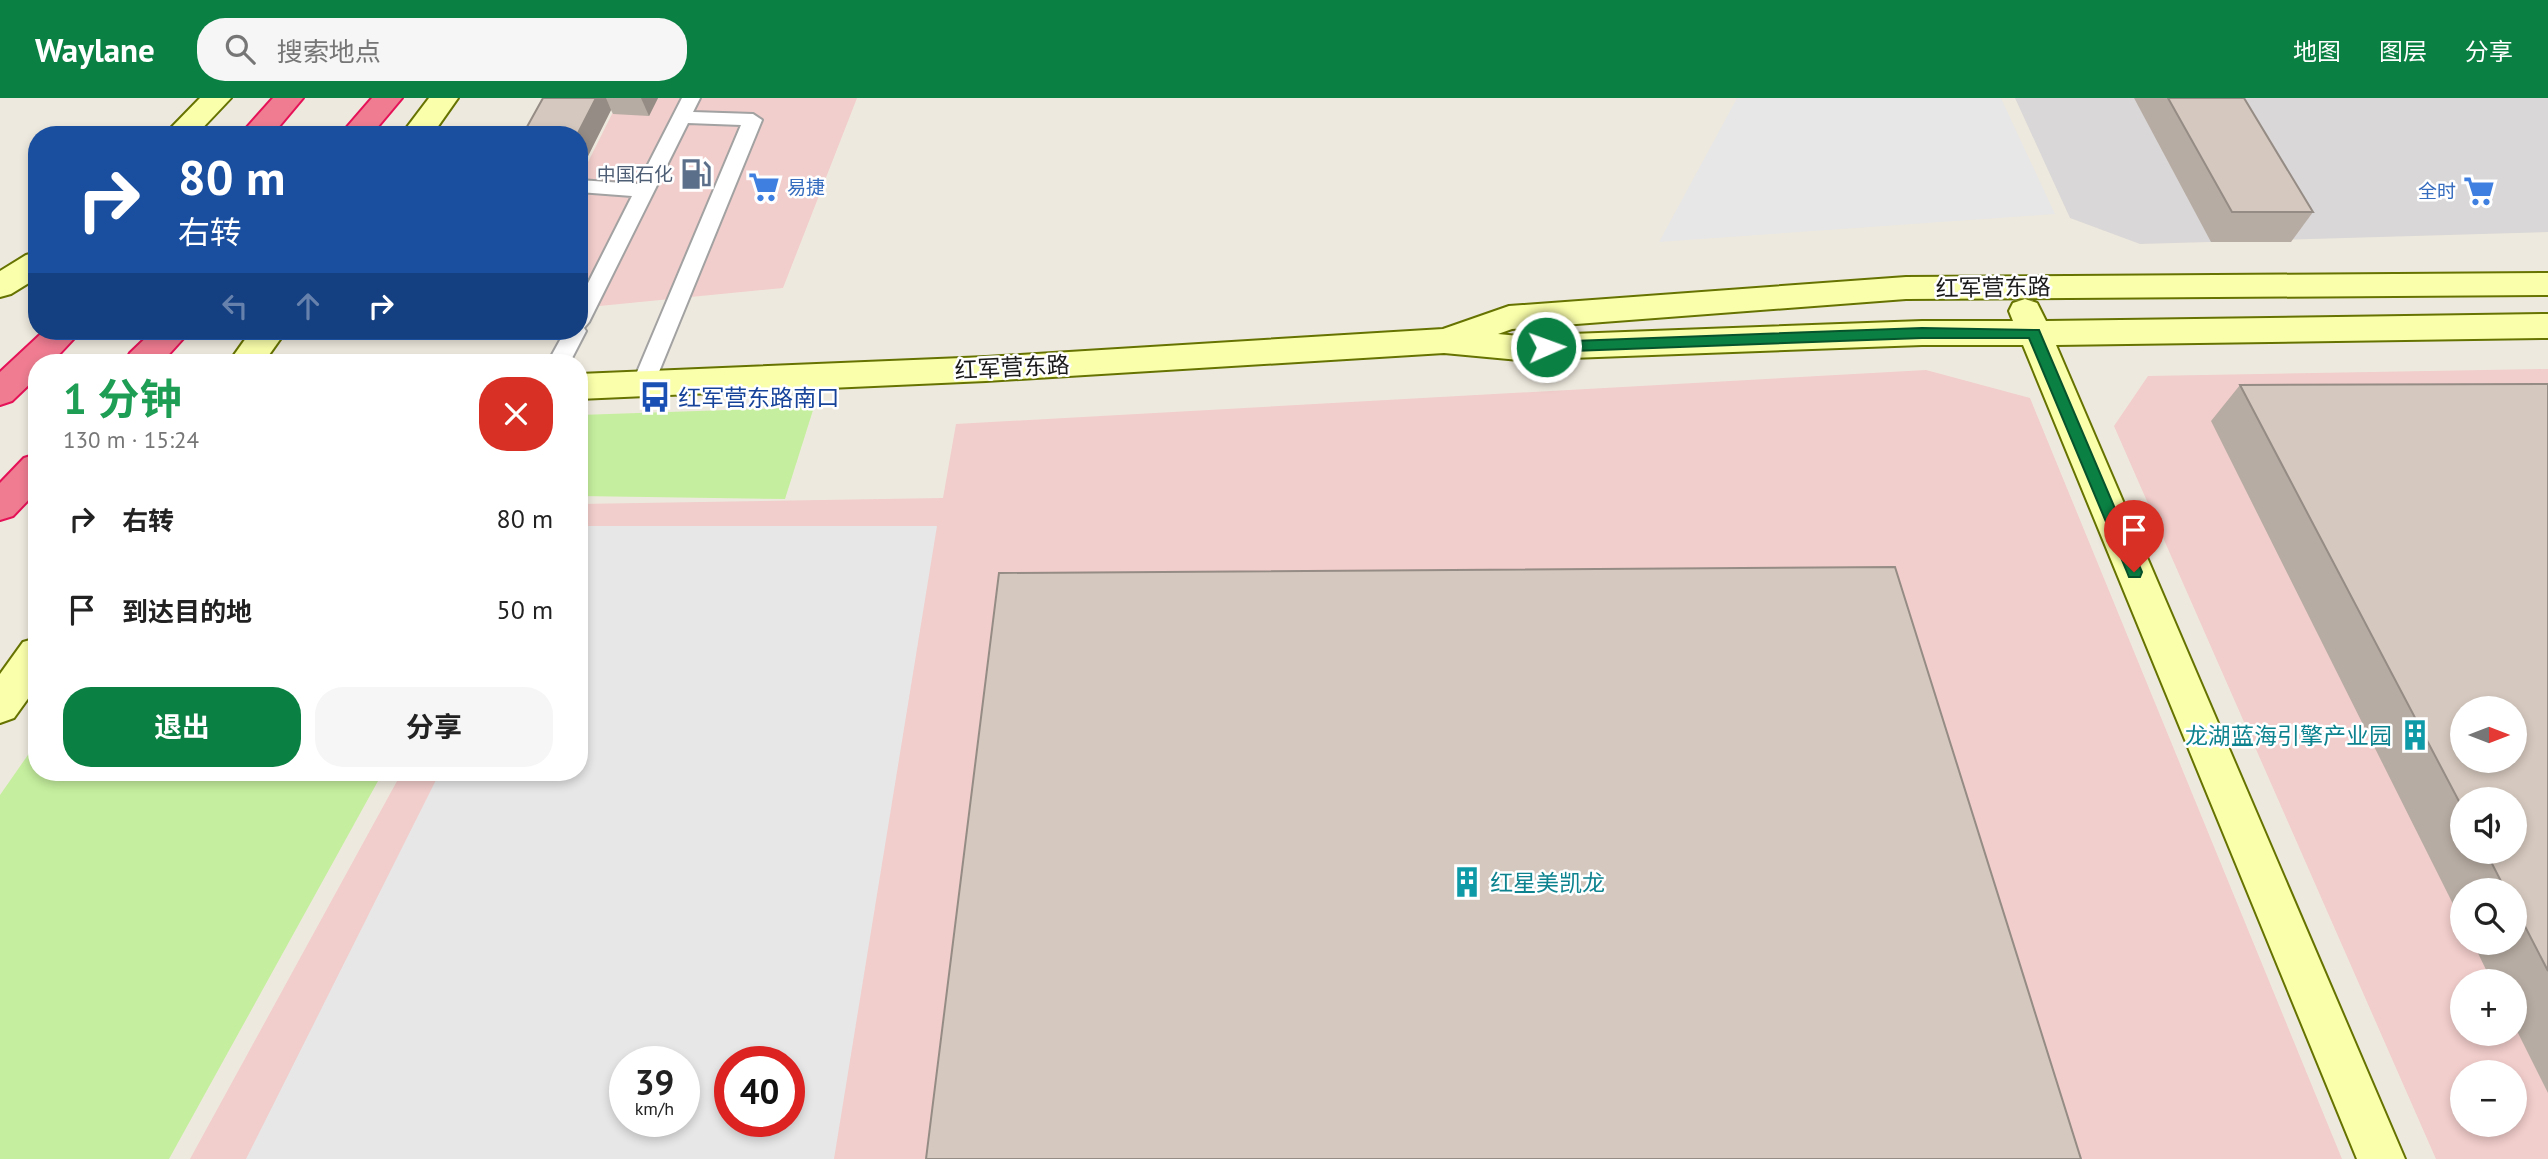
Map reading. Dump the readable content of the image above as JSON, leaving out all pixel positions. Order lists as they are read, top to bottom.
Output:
{
  "streets": {
    "street": ["红军营东路"]
  },
  "places": {
    "fuel station": ["中国石化"],
    "supermarket": ["易捷", "全时"],
    "bus stop": ["红军营东路南口"],
    "building": ["龙湖蓝海引擎产业园", "红星美凯龙"]
  },
  "north": "right",
  "page": {
    "header": "Waylane",
    "search": "搜索地点",
    "nav": ["地图", "图层", "分享"],
    "turn": ["80 m", "右转"],
    "heading": ["1 分钟", "130 m · 15:24"],
    "list": [
      {
        "name": "右转",
        "value": "80 m"
      },
      {
        "name": "到达目的地",
        "value": "50 m"
      }
    ],
    "buttons": ["退出", "分享"],
    "map_buttons": ["+", "−"],
    "speed": "39 km/h",
    "limit": "40"
  }
}
